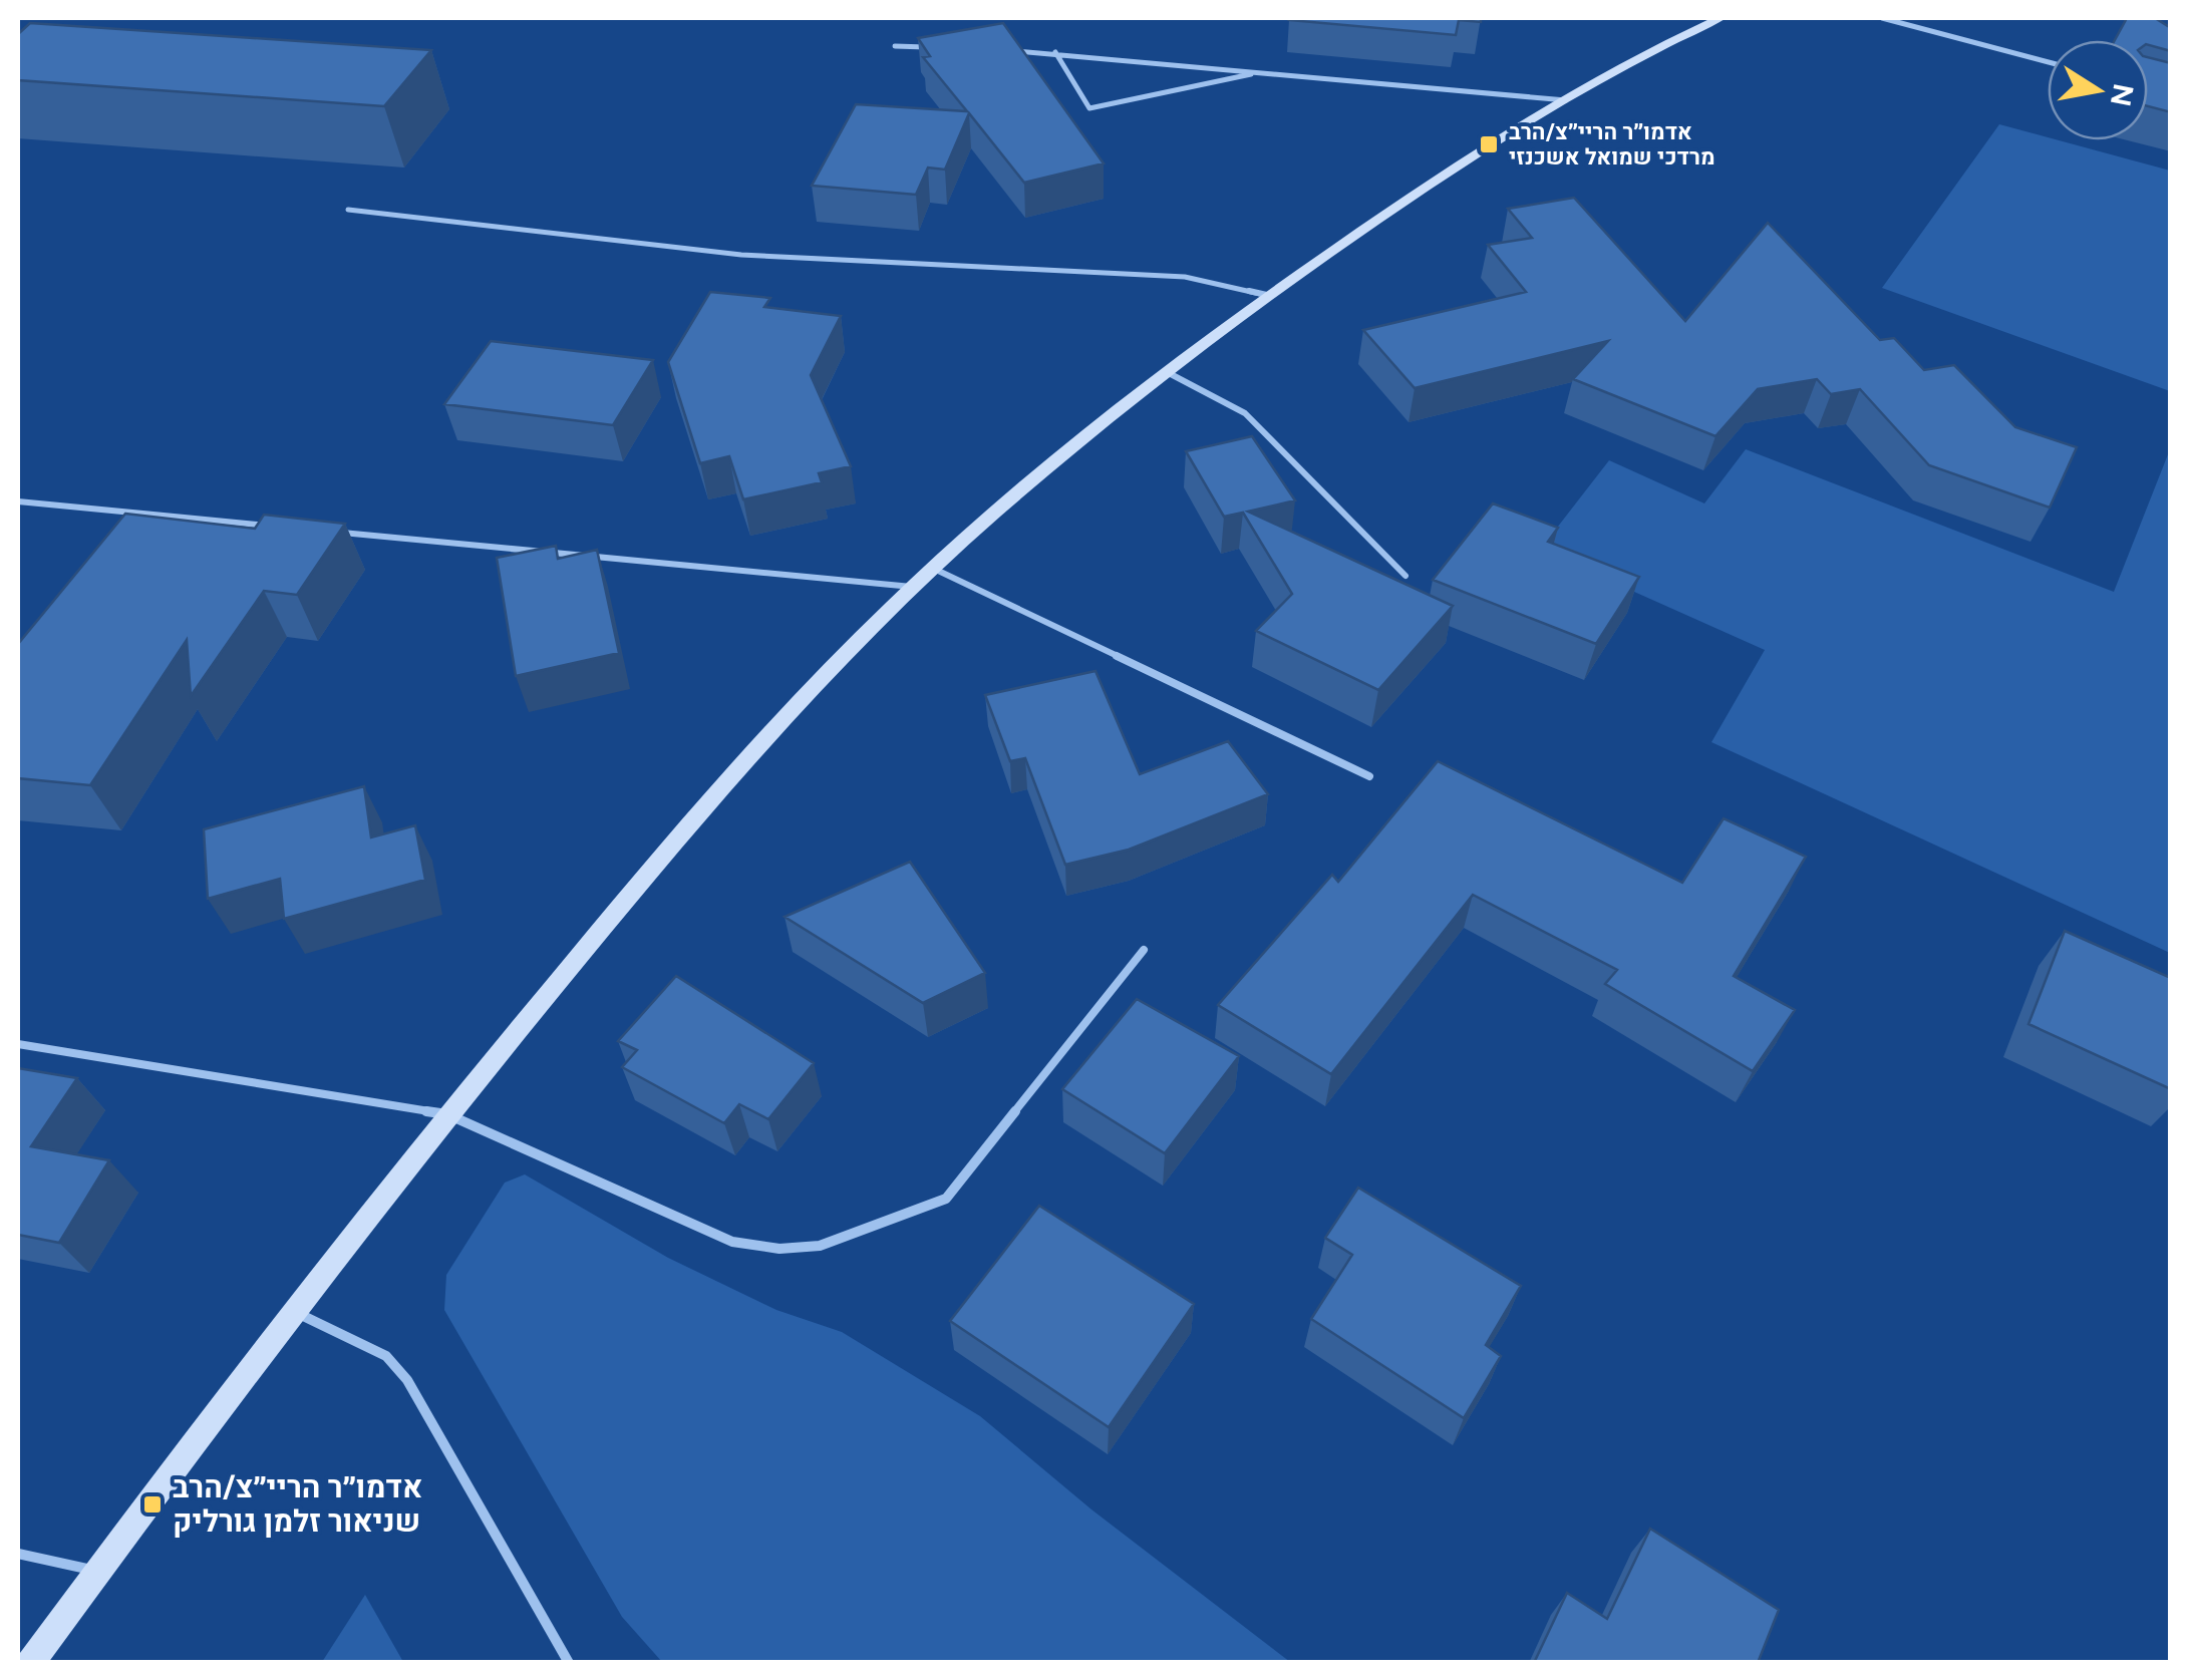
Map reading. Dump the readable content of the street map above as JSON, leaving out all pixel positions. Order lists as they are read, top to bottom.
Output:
{
  "places": {
    "transit": ["אדמו״ר הריי״צ/הרב מרדכי שמואל אשכנזי", "אדמו״ר הריי״צ/הרב שניאור זלמן גורליק"]
  },
  "north": "right"
}
